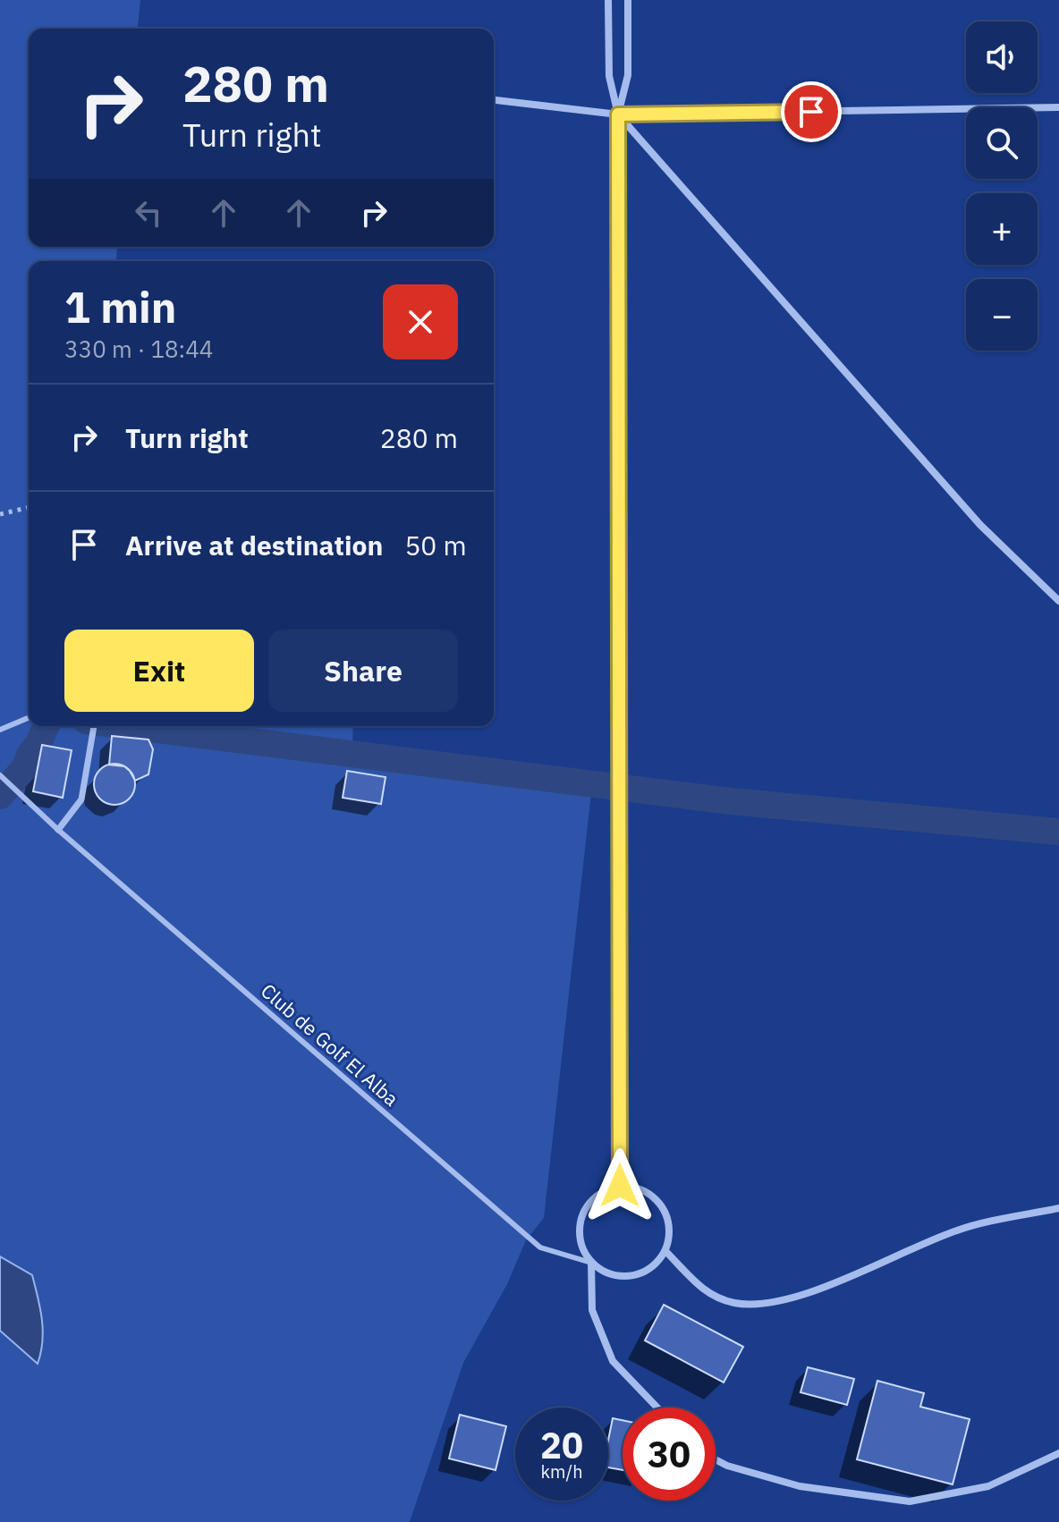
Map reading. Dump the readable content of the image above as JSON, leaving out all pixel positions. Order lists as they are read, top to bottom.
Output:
{
  "streets": {
    "lane": ["Club de Golf El Alba"]
  },
  "page": {
    "map_buttons": ["+", "−"],
    "turn": ["280 m", "Turn right"],
    "heading": ["1 min", "330 m · 18:44"],
    "list": [
      {
        "name": "Turn right",
        "value": "280 m"
      },
      {
        "name": "Arrive at destination",
        "value": "50 m"
      }
    ],
    "buttons": ["Exit", "Share"],
    "speed": "20 km/h",
    "limit": "30"
  }
}
